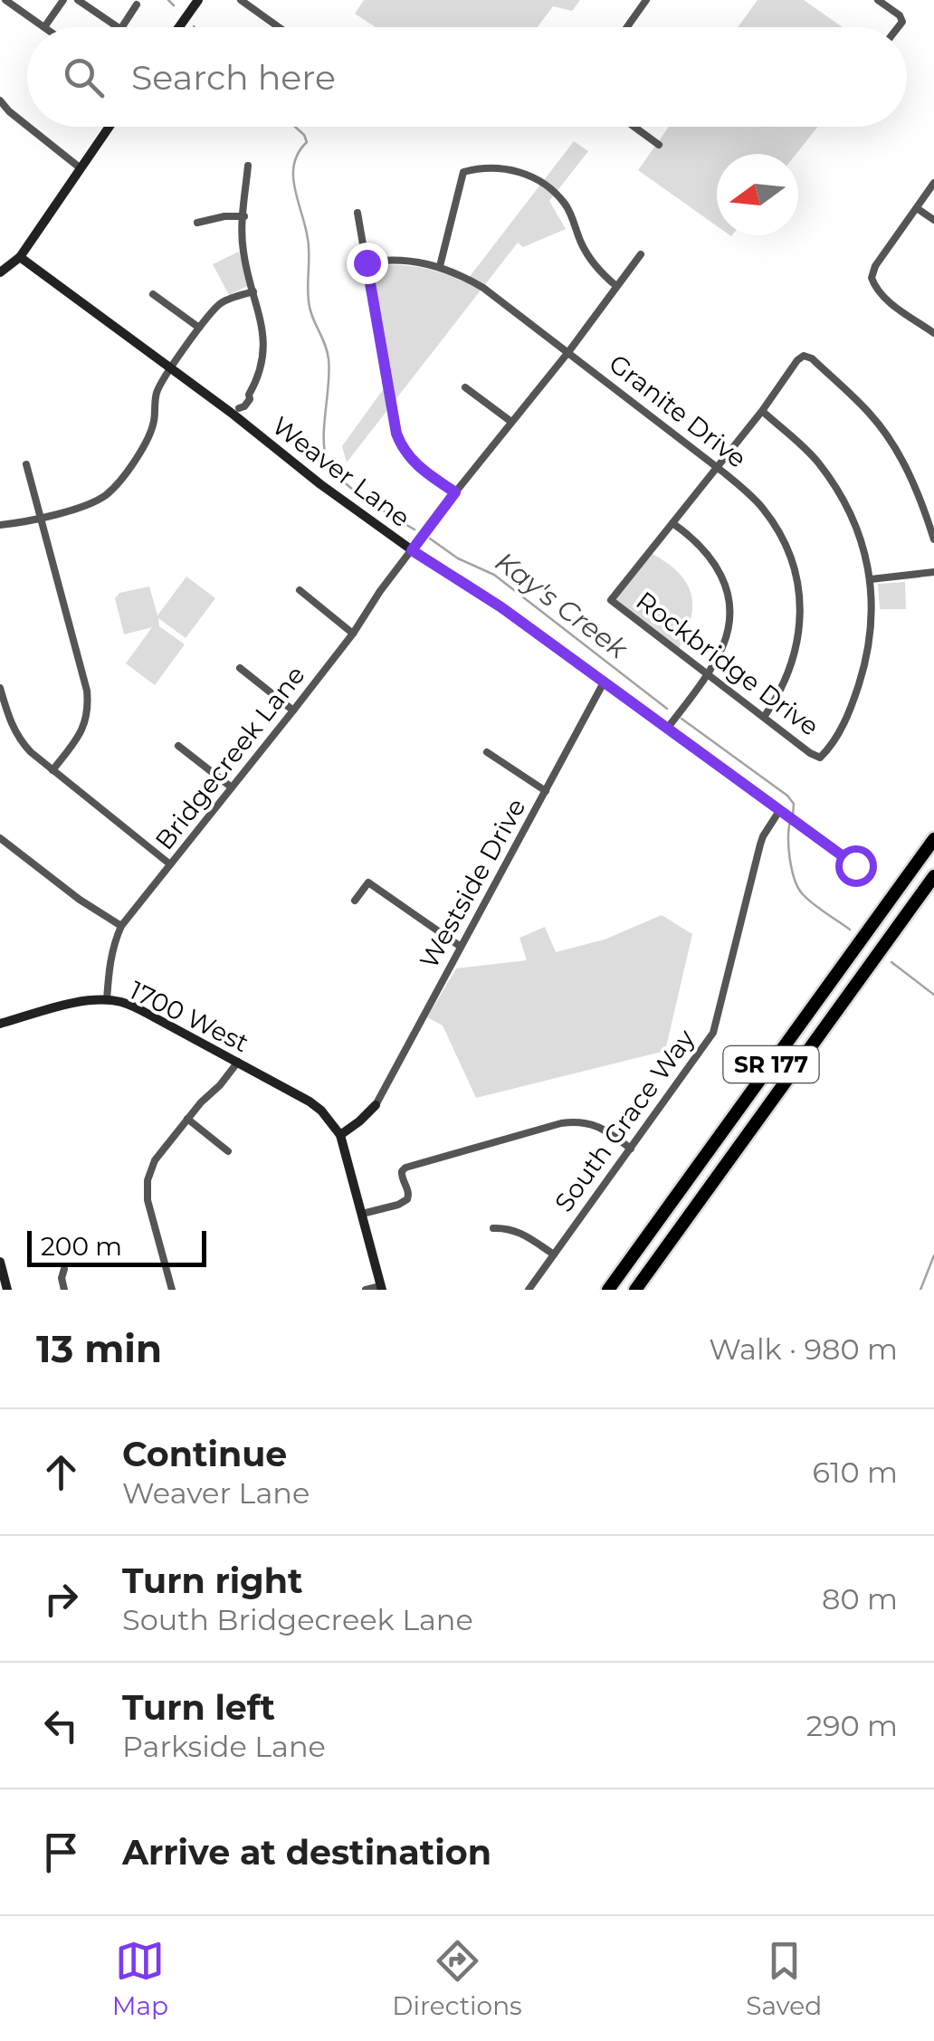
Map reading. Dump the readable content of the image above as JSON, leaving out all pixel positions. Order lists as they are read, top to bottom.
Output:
{
  "streets": {
    "highway": ["SR 177"],
    "street": [
      "Granite Drive",
      "Weaver Lane",
      "Rockbridge Drive",
      "Bridgecreek Lane",
      "Westside Drive",
      "1700 West",
      "South Grace Way"
    ]
  },
  "crossings": [
    ["Granite Drive", "Rockbridge Drive"],
    ["Granite Drive", "Bridgecreek Lane"],
    ["Weaver Lane", "Bridgecreek Lane"],
    ["Weaver Lane", "Westside Drive"],
    ["Weaver Lane", "South Grace Way"],
    ["Bridgecreek Lane", "1700 West"]
  ],
  "water": ["Kay's Creek"],
  "scale_bar": "200 m",
  "north": "left",
  "page": {
    "search": "Search here",
    "scale": "200 m",
    "heading": ["13 min", "Walk · 980 m"],
    "list": [
      ["Continue", "Weaver Lane", "610 m"],
      ["Turn right", "South Bridgecreek Lane", "80 m"],
      ["Turn left", "Parkside Lane", "290 m"],
      "Arrive at destination"
    ],
    "nav": ["Map", "Directions", "Saved"]
  }
}
